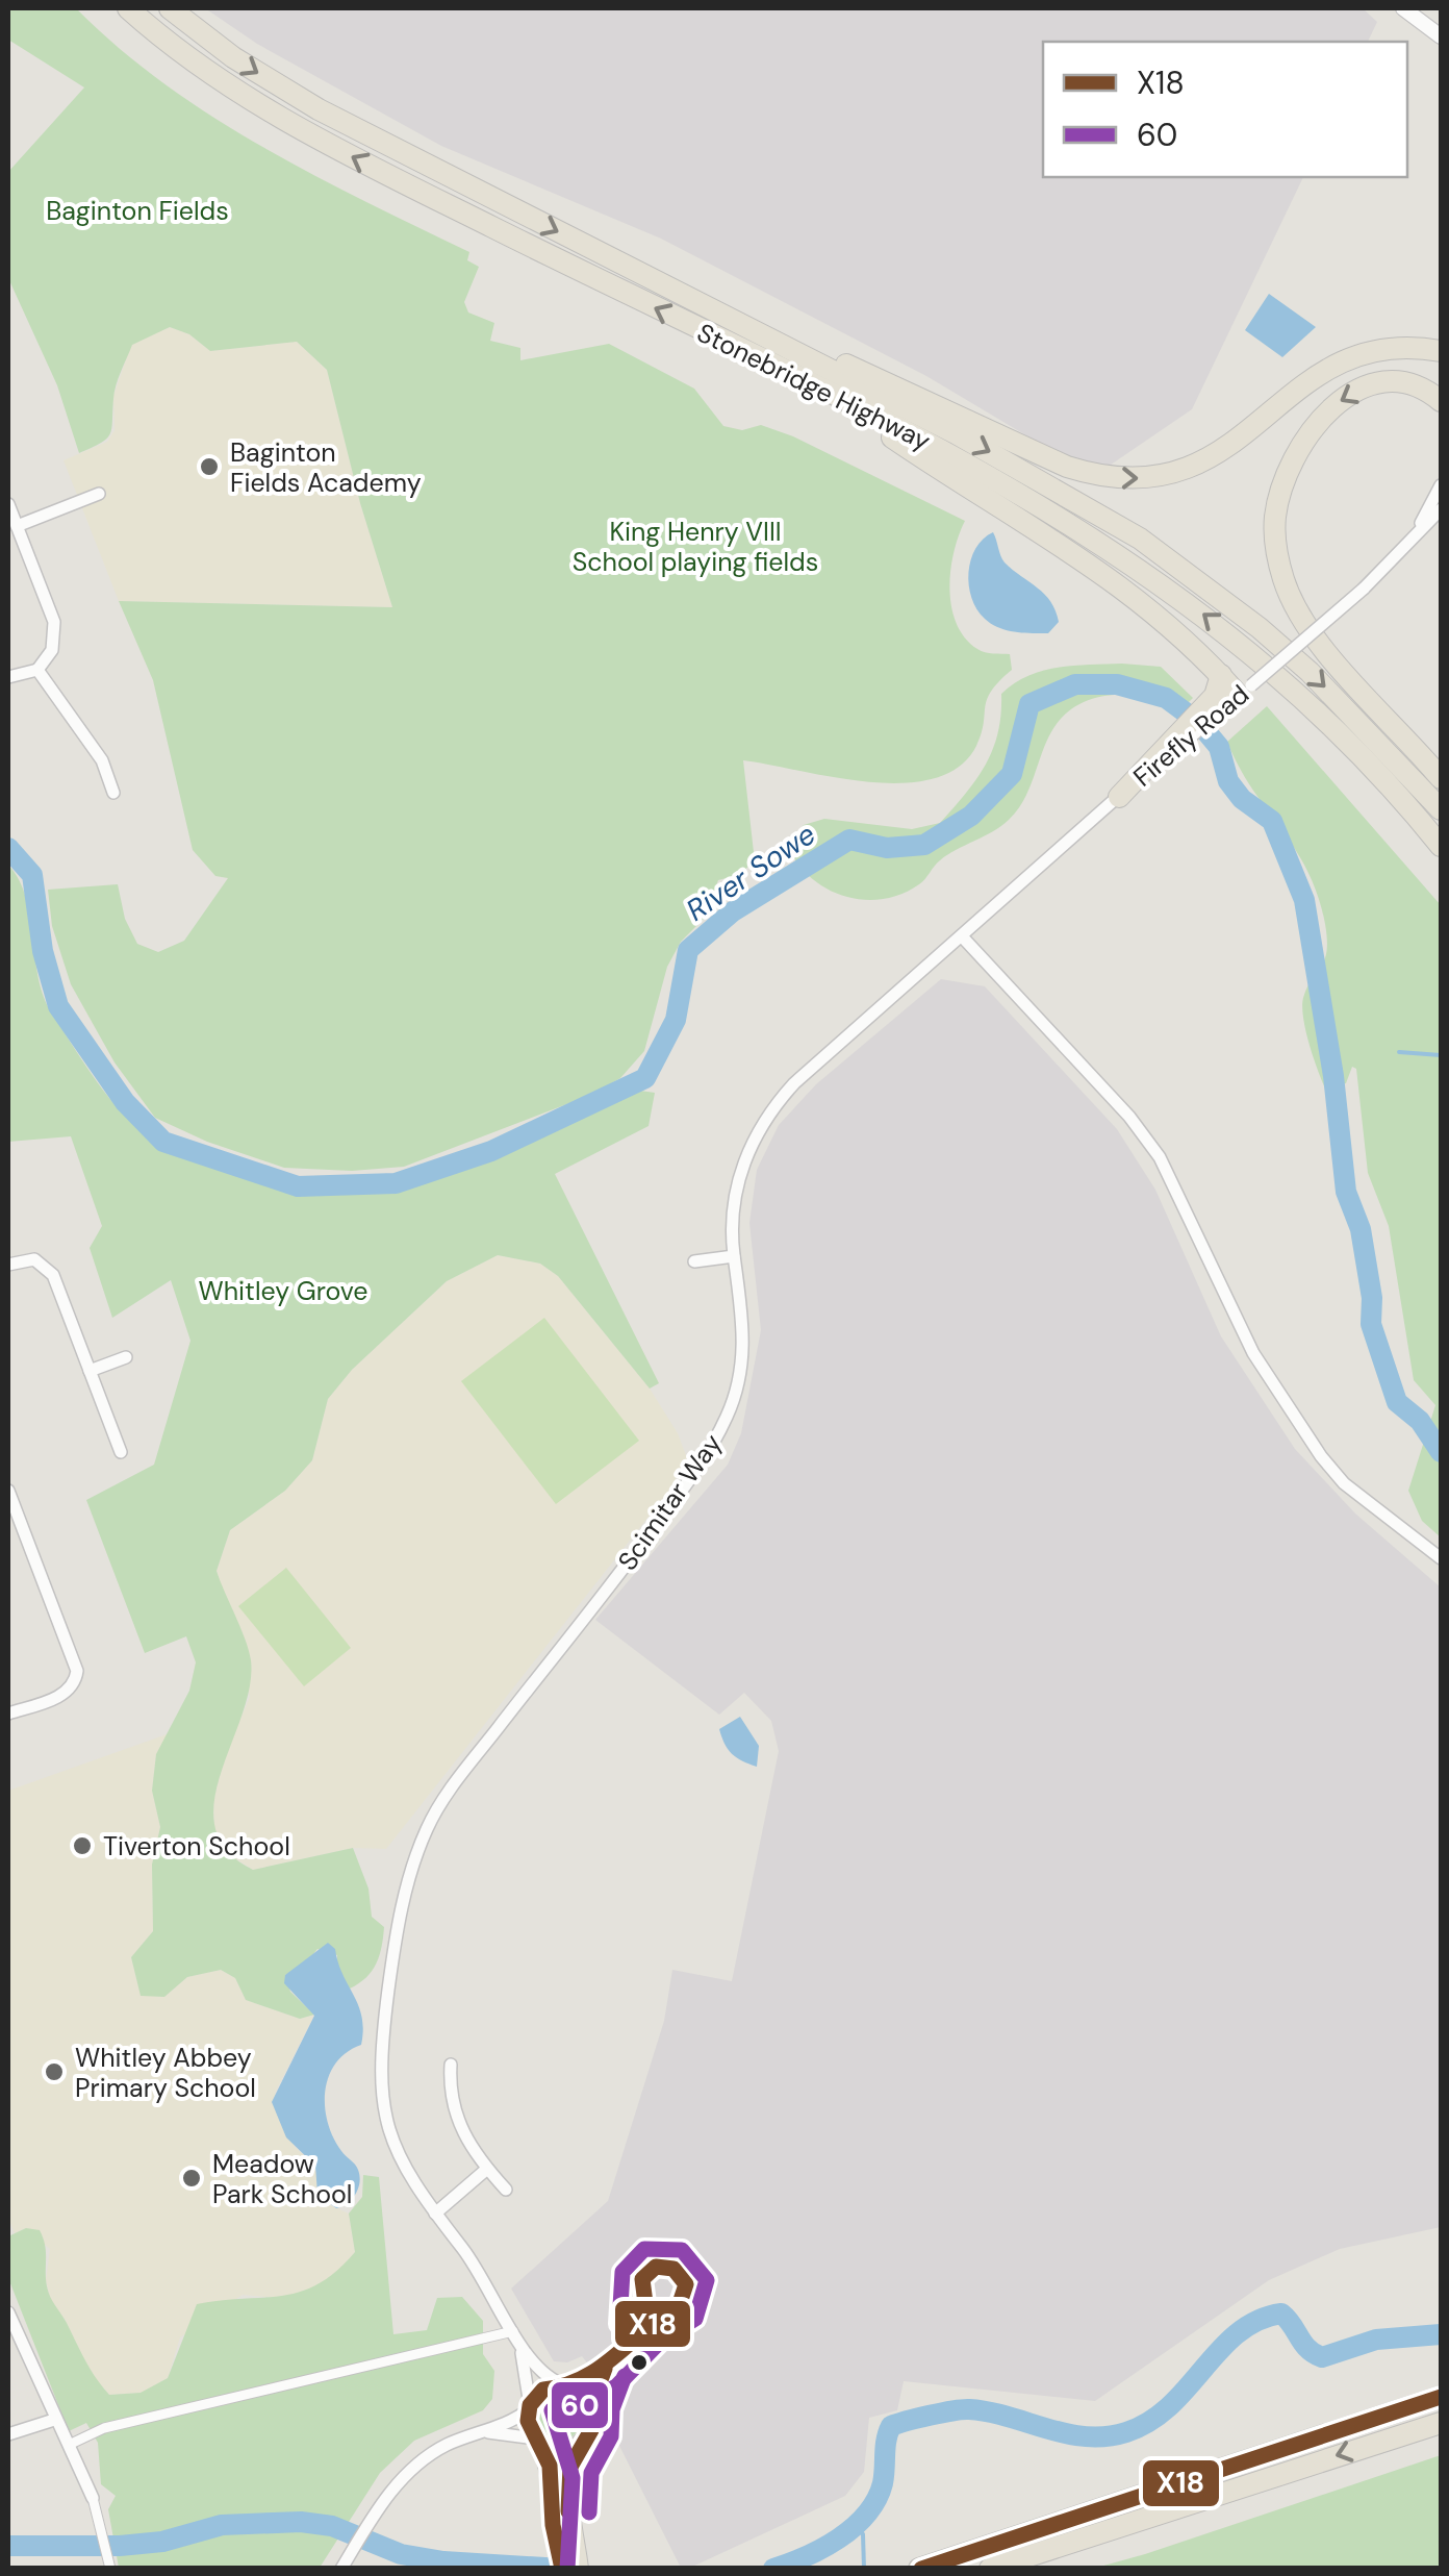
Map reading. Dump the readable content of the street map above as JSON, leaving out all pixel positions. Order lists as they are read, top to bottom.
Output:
{
  "streets": {
    "highway": ["Stonebridge Highway"],
    "street": ["Firefly Road", "Scimitar Way"]
  },
  "crossings": [
    ["Firefly Road", "Scimitar Way"]
  ],
  "water": ["River Sowe"],
  "parks": ["Baginton Fields", "King Henry VIII School playing fields", "Whitley Grove"],
  "places": [
    "Baginton Fields Academy",
    "Tiverton School",
    "Whitley Abbey Primary School",
    "Meadow Park School"
  ],
  "lines": ["transit line 60", "transit line X18"],
  "legend": ["X18", "60"]
}
